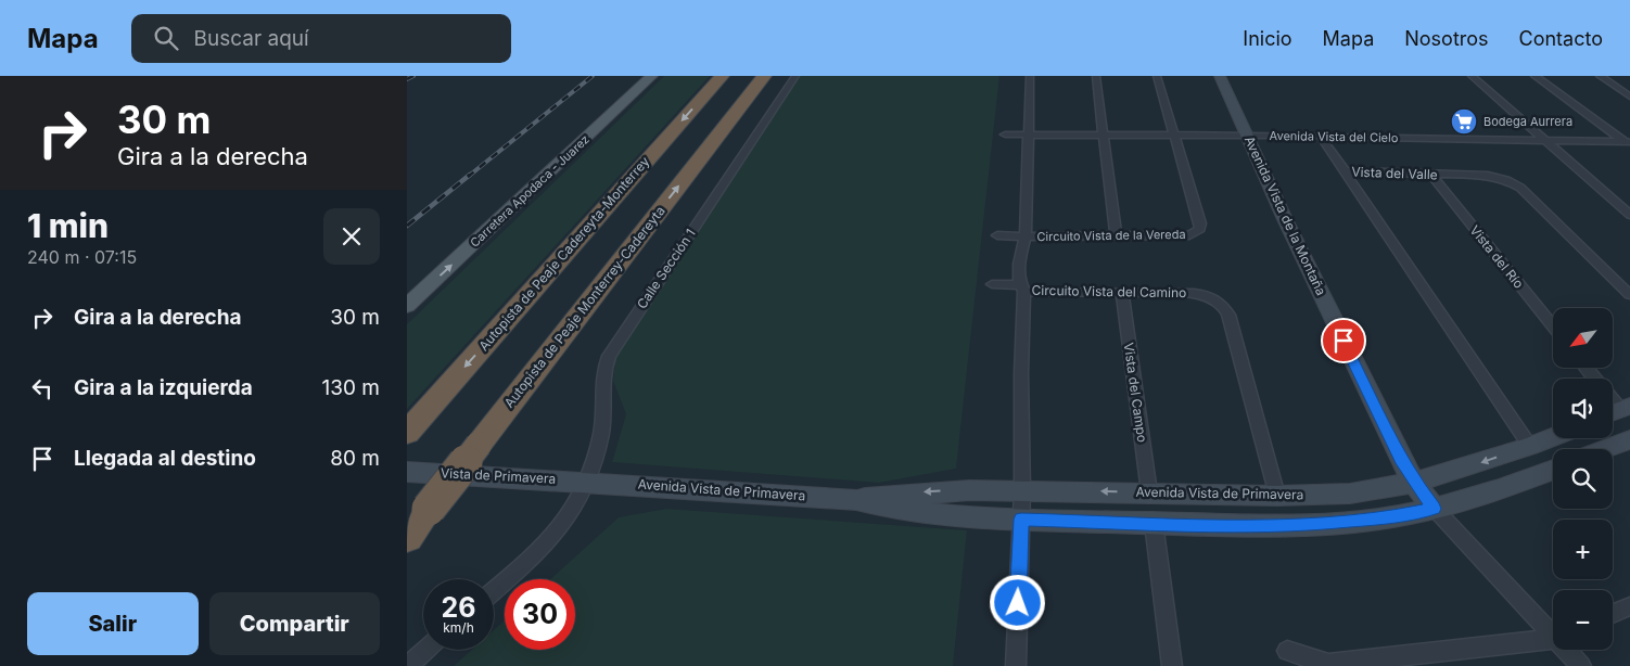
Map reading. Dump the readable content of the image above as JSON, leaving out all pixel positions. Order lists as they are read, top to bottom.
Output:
{
  "streets": {
    "highway": ["Autopista de Peaje Cadereyta-Monterrey", "Autopista de Peaje Monterrey-Cadereyta"],
    "main road": [
      "Carretera Apodaca - Juarez",
      "Avenida Vista de la Montaña",
      "Vista de Primavera",
      "Avenida Vista de Primavera"
    ],
    "street": [
      "Avenida Vista del Cielo",
      "Vista del Valle",
      "Circuito Vista de la Vereda",
      "Vista del Río",
      "Calle Sección 1",
      "Circuito Vista del Camino",
      "Vista del Campo"
    ]
  },
  "crossings": [
    ["Avenida Vista del Cielo", "Avenida Vista de la Montaña"],
    ["Avenida Vista del Cielo", "Circuito Vista de la Vereda"],
    ["Vista del Valle", "Vista del Río"],
    ["Vista del Valle", "Avenida Vista de Primavera"],
    ["Avenida Vista de la Montaña", "Avenida Vista de Primavera"],
    ["Calle Sección 1", "Vista de Primavera"],
    ["Calle Sección 1", "Avenida Vista de Primavera"],
    ["Circuito Vista del Camino", "Vista del Campo"],
    ["Circuito Vista del Camino", "Avenida Vista de Primavera"],
    ["Vista del Campo", "Avenida Vista de Primavera"],
    ["Vista de Primavera", "Avenida Vista de Primavera"]
  ],
  "one_way": ["Autopista de Peaje Cadereyta-Monterrey", "Autopista de Peaje Monterrey-Cadereyta"],
  "places": {
    "supermarket": ["Bodega Aurrera"]
  },
  "north": "bottom left",
  "page": {
    "header": "Mapa",
    "search": "Buscar aquí",
    "nav": [
      "Inicio",
      "Mapa",
      "Nosotros",
      "Contacto"
    ],
    "turn": ["30 m", "Gira a la derecha"],
    "heading": ["1 min", "240 m · 07:15"],
    "list": [
      {
        "name": "Gira a la derecha",
        "value": "30 m"
      },
      {
        "name": "Gira a la izquierda",
        "value": "130 m"
      },
      {
        "name": "Llegada al destino",
        "value": "80 m"
      }
    ],
    "map_buttons": ["+", "−"],
    "speed": "26 km/h",
    "limit": "30",
    "buttons": ["Salir", "Compartir"]
  }
}
